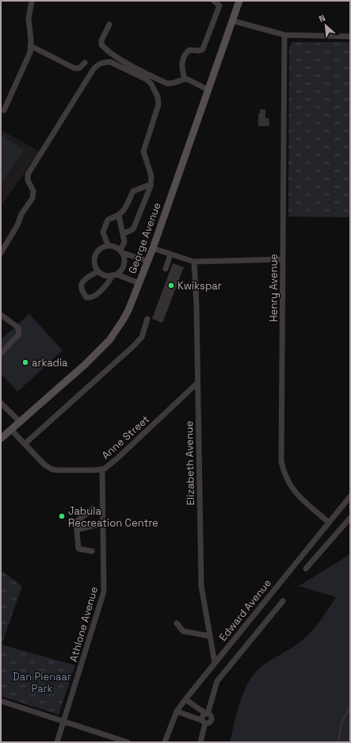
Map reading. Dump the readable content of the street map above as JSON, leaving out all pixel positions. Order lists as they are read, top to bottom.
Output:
{
  "streets": {
    "main road": ["George Avenue"],
    "street": [
      "Henry Avenue",
      "Anne Street",
      "Elizabeth Avenue",
      "Edward Avenue",
      "Athlone Avenue"
    ]
  },
  "crossings": [
    ["George Avenue", "Anne Street"],
    ["Henry Avenue", "Edward Avenue"],
    ["Anne Street", "Elizabeth Avenue"],
    ["Anne Street", "Athlone Avenue"],
    ["Elizabeth Avenue", "Edward Avenue"]
  ],
  "parks": ["Dan Pienaar Park"],
  "places": ["Kwikspar", "arkadia", "Jabula Recreation Centre"],
  "north": "top left"
}
